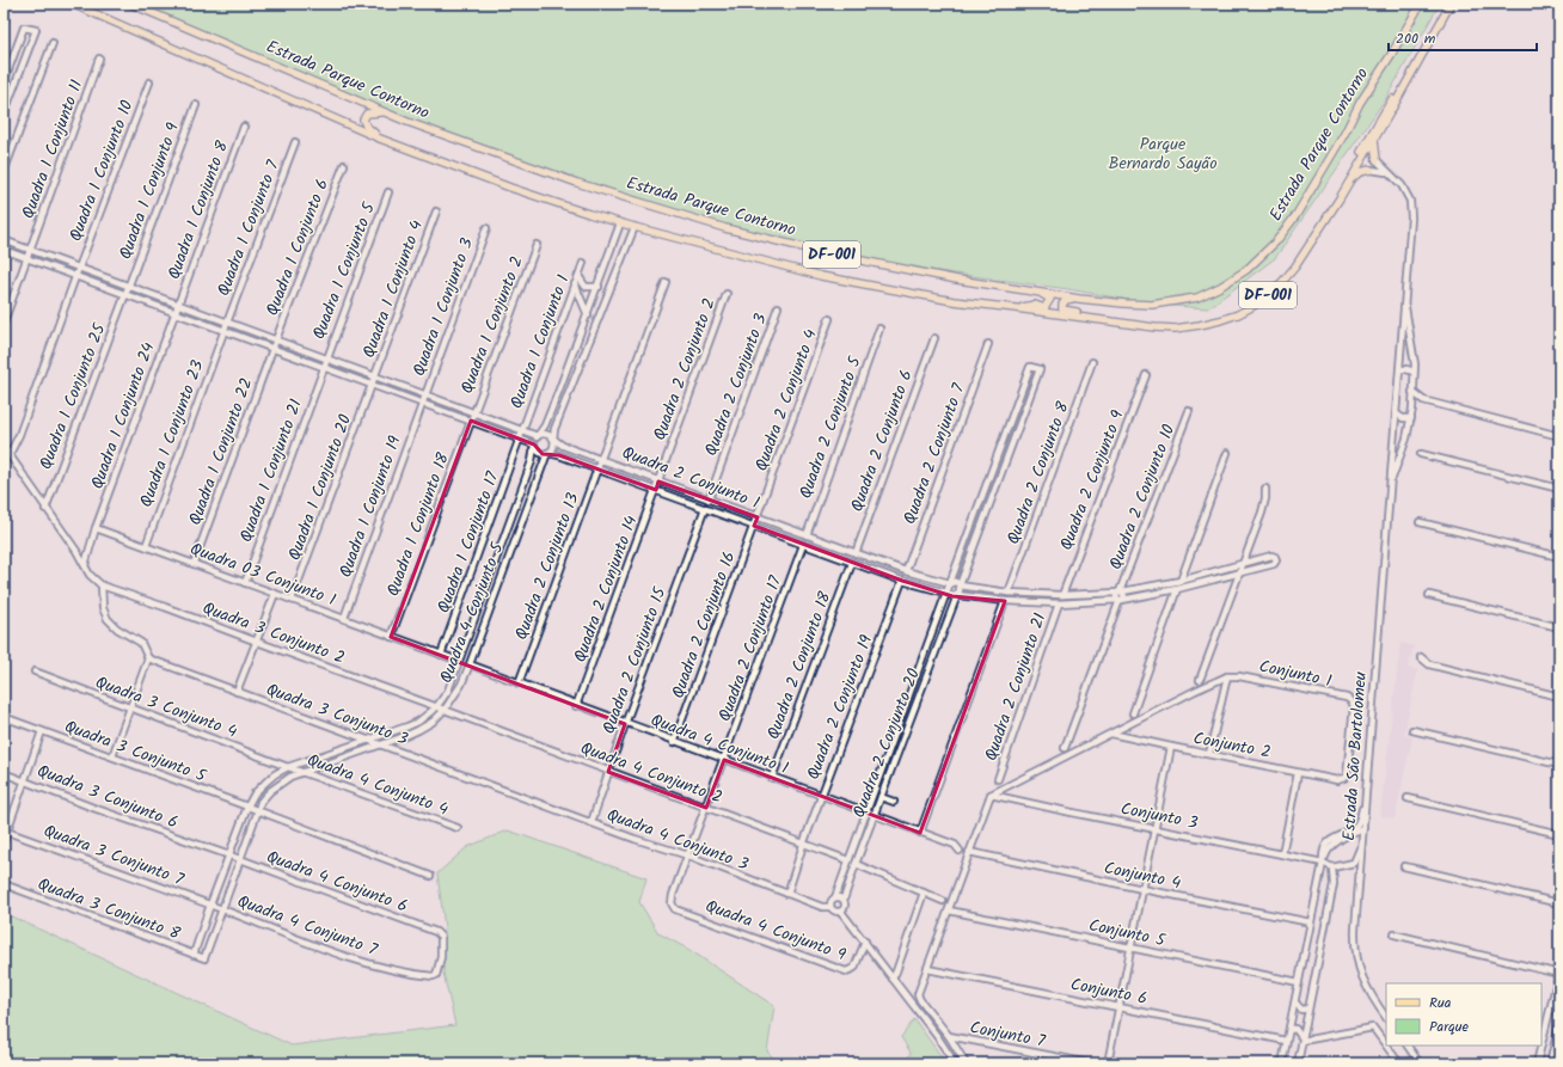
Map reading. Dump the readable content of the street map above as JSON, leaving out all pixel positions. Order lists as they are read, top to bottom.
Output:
{
  "streets": {
    "main road": ["Estrada Parque Contorno", "DF-001"],
    "street": [
      "Quadra 1 Conjunto 11",
      "Quadra 1 Conjunto 10",
      "Quadra 1 Conjunto 9",
      "Quadra 1 Conjunto 8",
      "Quadra 1 Conjunto 7",
      "Quadra 1 Conjunto 6",
      "Quadra 1 Conjunto 5",
      "Quadra 1 Conjunto 4",
      "Quadra 1 Conjunto 3",
      "Quadra 1 Conjunto 2",
      "Quadra 1 Conjunto 1",
      "Quadra 2 Conjunto 2",
      "Quadra 2 Conjunto 3",
      "Quadra 1 Conjunto 25",
      "Quadra 2 Conjunto 4",
      "Quadra 1 Conjunto 24",
      "Quadra 2 Conjunto 5",
      "Quadra 1 Conjunto 23",
      "Quadra 2 Conjunto 6",
      "Quadra 1 Conjunto 22",
      "Quadra 2 Conjunto 7",
      "Quadra 1 Conjunto 21",
      "Quadra 2 Conjunto 8",
      "Quadra 2 Conjunto 1",
      "Quadra 2 Conjunto 9",
      "Quadra 1 Conjunto 20",
      "Quadra 2 Conjunto 10",
      "Quadra 1 Conjunto 19",
      "Quadra 1 Conjunto 18",
      "Quadra 1 Conjunto 17",
      "Quadra 2 Conjunto 13",
      "Quadra 03 Conjunto 1",
      "Quadra 2 Conjunto 14",
      "Quadra 4 Conjunto 5",
      "Quadra 2 Conjunto 16",
      "Quadra 3 Conjunto 2",
      "Quadra 2 Conjunto 17",
      "Quadra 2 Conjunto 15",
      "Quadra 2 Conjunto 18",
      "Conjunto 1",
      "Quadra 2 Conjunto 21",
      "Quadra 3 Conjunto 4",
      "Quadra 2 Conjunto 19",
      "Quadra 3 Conjunto 3",
      "Quadra 2 Conjunto 20",
      "Quadra 4 Conjunto 1",
      "Conjunto 2",
      "Quadra 3 Conjunto 5",
      "Estrada São Bartolomeu",
      "Quadra 4 Conjunto 2",
      "Quadra 4 Conjunto 4",
      "Quadra 3 Conjunto 6",
      "Conjunto 3",
      "Quadra 4 Conjunto 3",
      "Quadra 3 Conjunto 7",
      "Conjunto 4",
      "Quadra 4 Conjunto 6",
      "Quadra 3 Conjunto 8",
      "Quadra 4 Conjunto 7",
      "Quadra 4 Conjunto 9",
      "Conjunto 5",
      "Conjunto 6",
      "Conjunto 7"
    ]
  },
  "crossings": [
    ["Quadra 1 Conjunto 9", "Quadra 1 Conjunto 25"],
    ["Quadra 1 Conjunto 8", "Quadra 1 Conjunto 24"],
    ["Quadra 1 Conjunto 7", "Quadra 1 Conjunto 23"],
    ["Quadra 1 Conjunto 6", "Quadra 1 Conjunto 22"],
    ["Quadra 1 Conjunto 5", "Quadra 1 Conjunto 21"],
    ["Quadra 1 Conjunto 4", "Quadra 1 Conjunto 20"],
    ["Quadra 1 Conjunto 3", "Quadra 1 Conjunto 19"],
    ["Quadra 1 Conjunto 2", "Quadra 1 Conjunto 18"],
    ["Quadra 1 Conjunto 1", "Quadra 1 Conjunto 17"],
    ["Quadra 2 Conjunto 2", "Quadra 2 Conjunto 1"],
    ["Quadra 2 Conjunto 2", "Quadra 2 Conjunto 14"],
    ["Quadra 2 Conjunto 3", "Quadra 2 Conjunto 1"],
    ["Quadra 2 Conjunto 4", "Quadra 2 Conjunto 1"],
    ["Quadra 2 Conjunto 4", "Quadra 2 Conjunto 16"],
    ["Quadra 1 Conjunto 24", "Quadra 03 Conjunto 1"],
    ["Quadra 2 Conjunto 5", "Quadra 2 Conjunto 1"],
    ["Quadra 1 Conjunto 23", "Quadra 03 Conjunto 1"],
    ["Quadra 2 Conjunto 6", "Quadra 2 Conjunto 1"],
    ["Quadra 1 Conjunto 22", "Quadra 03 Conjunto 1"],
    ["Quadra 2 Conjunto 7", "Quadra 2 Conjunto 1"],
    ["Quadra 1 Conjunto 21", "Quadra 03 Conjunto 1"],
    ["Quadra 2 Conjunto 1", "Quadra 2 Conjunto 13"],
    ["Quadra 2 Conjunto 1", "Quadra 2 Conjunto 14"],
    ["Quadra 2 Conjunto 1", "Quadra 2 Conjunto 16"],
    ["Quadra 2 Conjunto 1", "Quadra 2 Conjunto 20"],
    ["Quadra 1 Conjunto 20", "Quadra 03 Conjunto 1"],
    ["Quadra 1 Conjunto 19", "Quadra 03 Conjunto 1"],
    ["Quadra 1 Conjunto 18", "Quadra 03 Conjunto 1"],
    ["Quadra 1 Conjunto 17", "Quadra 03 Conjunto 1"],
    ["Quadra 1 Conjunto 17", "Quadra 4 Conjunto 5"],
    ["Quadra 1 Conjunto 17", "Quadra 3 Conjunto 2"],
    ["Quadra 1 Conjunto 17", "Quadra 3 Conjunto 4"],
    ["Quadra 1 Conjunto 17", "Quadra 3 Conjunto 3"],
    ["Quadra 1 Conjunto 17", "Quadra 4 Conjunto 4"],
    ["Quadra 2 Conjunto 13", "Quadra 4 Conjunto 1"],
    ["Quadra 03 Conjunto 1", "Quadra 4 Conjunto 5"],
    ["Quadra 03 Conjunto 1", "Quadra 4 Conjunto 1"],
    ["Quadra 2 Conjunto 14", "Quadra 4 Conjunto 1"],
    ["Quadra 4 Conjunto 5", "Quadra 3 Conjunto 2"],
    ["Quadra 4 Conjunto 5", "Quadra 3 Conjunto 3"],
    ["Quadra 4 Conjunto 5", "Quadra 4 Conjunto 1"],
    ["Quadra 4 Conjunto 5", "Quadra 3 Conjunto 5"],
    ["Quadra 4 Conjunto 5", "Quadra 4 Conjunto 2"],
    ["Quadra 4 Conjunto 5", "Quadra 4 Conjunto 4"],
    ["Quadra 4 Conjunto 5", "Quadra 4 Conjunto 6"],
    ["Quadra 4 Conjunto 5", "Quadra 3 Conjunto 8"],
    ["Quadra 4 Conjunto 5", "Quadra 4 Conjunto 7"],
    ["Quadra 2 Conjunto 16", "Quadra 4 Conjunto 1"],
    ["Quadra 3 Conjunto 2", "Quadra 4 Conjunto 2"],
    ["Quadra 2 Conjunto 17", "Quadra 4 Conjunto 1"],
    ["Quadra 2 Conjunto 17", "Quadra 4 Conjunto 2"],
    ["Quadra 2 Conjunto 17", "Quadra 4 Conjunto 3"],
    ["Quadra 2 Conjunto 17", "Quadra 4 Conjunto 9"],
    ["Quadra 2 Conjunto 15", "Quadra 4 Conjunto 1"],
    ["Quadra 2 Conjunto 15", "Quadra 4 Conjunto 2"],
    ["Quadra 2 Conjunto 15", "Quadra 4 Conjunto 3"],
    ["Quadra 2 Conjunto 18", "Quadra 4 Conjunto 1"],
    ["Conjunto 1", "Conjunto 2"],
    ["Quadra 3 Conjunto 4", "Quadra 4 Conjunto 4"],
    ["Quadra 2 Conjunto 19", "Quadra 4 Conjunto 1"],
    ["Quadra 2 Conjunto 19", "Quadra 4 Conjunto 2"],
    ["Quadra 2 Conjunto 19", "Quadra 4 Conjunto 3"],
    ["Quadra 3 Conjunto 3", "Quadra 4 Conjunto 3"],
    ["Quadra 2 Conjunto 20", "Quadra 4 Conjunto 1"],
    ["Quadra 2 Conjunto 20", "Quadra 4 Conjunto 3"],
    ["Quadra 3 Conjunto 5", "Quadra 3 Conjunto 6"],
    ["Quadra 3 Conjunto 6", "Quadra 4 Conjunto 6"],
    ["Quadra 3 Conjunto 7", "Quadra 4 Conjunto 7"],
    ["Quadra 4 Conjunto 6", "Quadra 4 Conjunto 7"]
  ],
  "parks": ["Parque Bernardo Sayão"],
  "legend": ["Rua", "Parque"],
  "scale_bar": "200 m"
}
